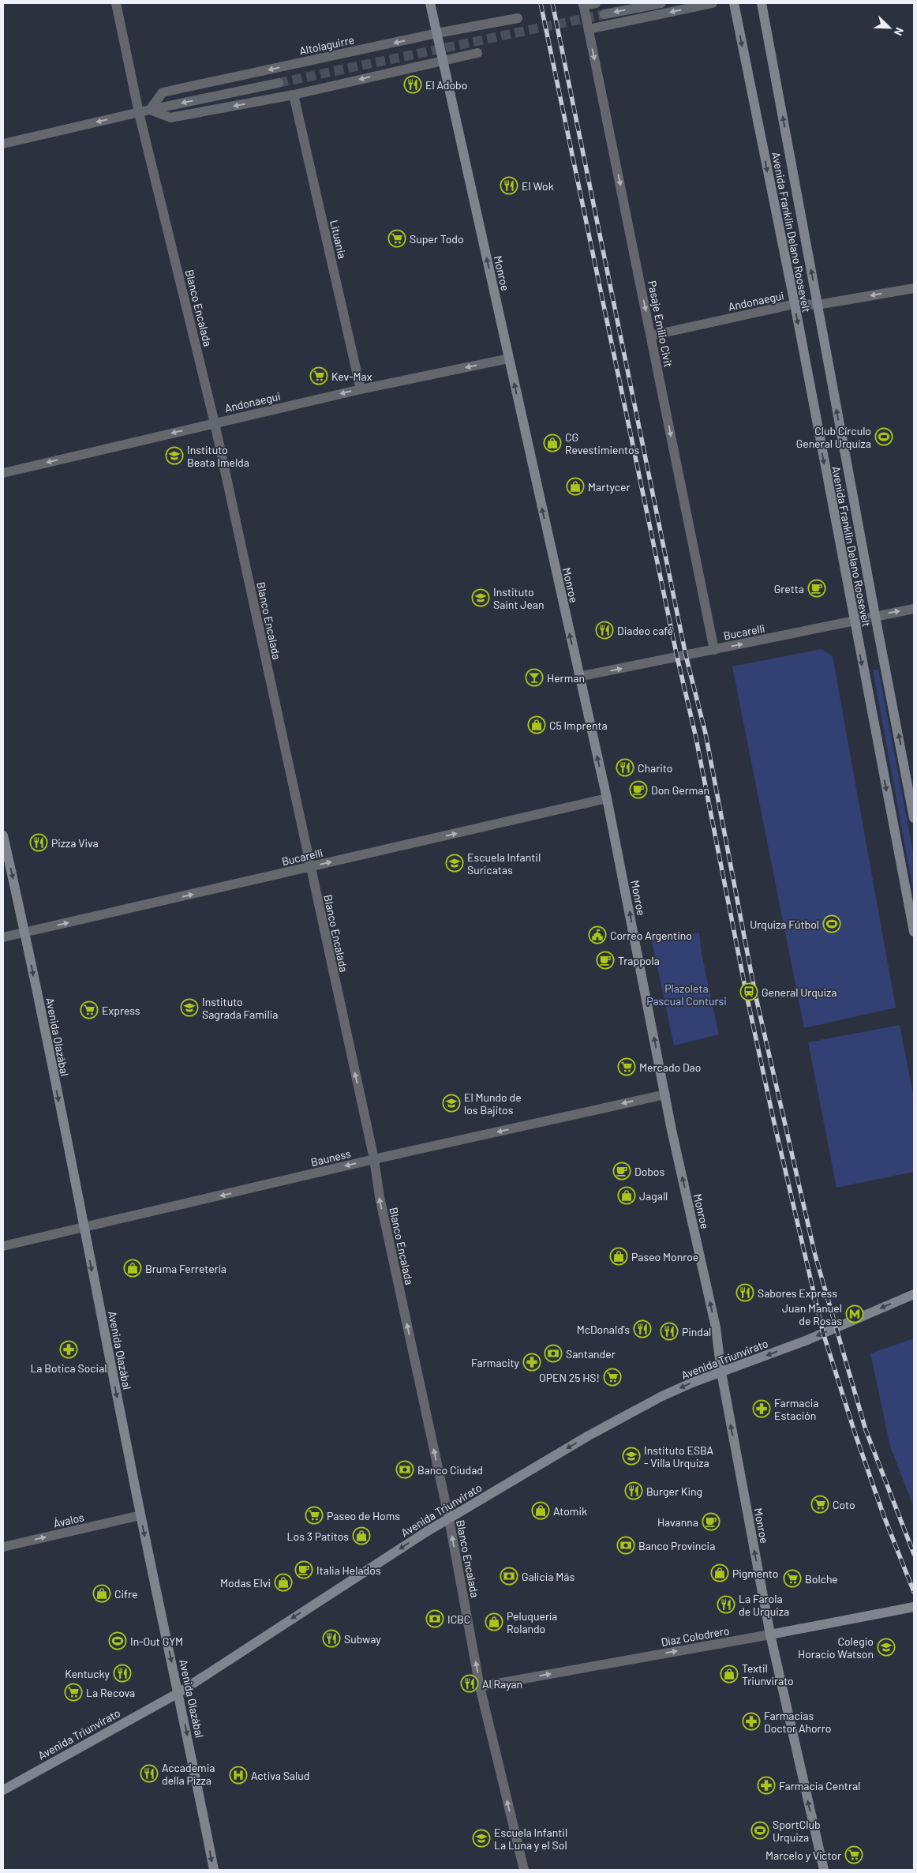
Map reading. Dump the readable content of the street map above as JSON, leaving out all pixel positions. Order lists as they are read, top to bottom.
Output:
{
  "streets": {
    "street": [
      "Altolaguirre",
      "Avenida Franklin Delano Roosevelt",
      "Lituania",
      "Monroe",
      "Andonaegui",
      "Blanco Encalada",
      "Pasaje Emilio Civit",
      "Bucarelli",
      "Avenida Olazábal",
      "Bauness",
      "Avenida Triunvirato",
      "Ávalos",
      "Díaz Colodrero"
    ]
  },
  "crossings": [
    ["Altolaguirre", "Monroe"],
    ["Avenida Franklin Delano Roosevelt", "Andonaegui"],
    ["Avenida Franklin Delano Roosevelt", "Bucarelli"],
    ["Lituania", "Andonaegui"],
    ["Monroe", "Andonaegui"],
    ["Monroe", "Bucarelli"],
    ["Monroe", "Bauness"],
    ["Monroe", "Avenida Triunvirato"],
    ["Monroe", "Díaz Colodrero"],
    ["Andonaegui", "Blanco Encalada"],
    ["Andonaegui", "Pasaje Emilio Civit"],
    ["Blanco Encalada", "Bucarelli"],
    ["Blanco Encalada", "Bauness"],
    ["Blanco Encalada", "Avenida Triunvirato"],
    ["Blanco Encalada", "Díaz Colodrero"],
    ["Pasaje Emilio Civit", "Bucarelli"],
    ["Bucarelli", "Avenida Olazábal"],
    ["Avenida Olazábal", "Bauness"],
    ["Avenida Olazábal", "Avenida Triunvirato"],
    ["Avenida Olazábal", "Ávalos"]
  ],
  "one_way": [
    "Monroe",
    "Andonaegui",
    "Blanco Encalada",
    "Pasaje Emilio Civit",
    "Bucarelli",
    "Avenida Olazábal",
    "Bauness",
    "Avenida Triunvirato",
    "Ávalos",
    "Díaz Colodrero"
  ],
  "parks": ["Plazoleta Pascual Contursi"],
  "places": {
    "restaurant": [
      "El Adobo",
      "El Wok",
      "Diadeo café",
      "Charito",
      "Pizza Viva",
      "Sabores Express",
      "McDonald's",
      "Pindal",
      "Burger King",
      "La Farola de Urquiza",
      "Subway",
      "Kentucky",
      "Al Rayan",
      "Accademia della Pizza"
    ],
    "supermarket": [
      "Super Todo",
      "Kev-Max",
      "Express",
      "Mercado Dao",
      "OPEN 25 HS!",
      "Coto",
      "Paseo de Homs",
      "Bolche",
      "La Recova",
      "Marcelo y Víctor"
    ],
    "sports": [
      "Club Círculo General Urquiza",
      "Urquiza Fútbol",
      "In-Out GYM",
      "SportClub Urquiza"
    ],
    "shop": [
      "CG Revestimientos",
      "Martycer",
      "C5 Imprenta",
      "Jagall",
      "Paseo Monroe",
      "Bruma Ferretería",
      "Atomik",
      "Los 3 Patitos",
      "Pigmento",
      "Modas Elvi",
      "Cifre",
      "Peluquería Rolando",
      "Textil Triunvirato"
    ],
    "school or university": [
      "Instituto Beata Imelda",
      "Instituto Saint Jean",
      "Escuela Infantil Suricatas",
      "Instituto Sagrada Familia",
      "El Mundo de los Bajitos",
      "Instituto ESBA - Villa Urquiza",
      "Colegio Horacio Watson",
      "Escuela Infantil La Luna y el Sol"
    ],
    "cafe": [
      "Gretta",
      "Don German",
      "Trappola",
      "Dobos",
      "Havanna",
      "Italia Helados"
    ],
    "bar": ["Herman"],
    "public building": ["Correo Argentino"],
    "station": ["General Urquiza"],
    "metro station": ["Juan Manuel de Rosas"],
    "pharmacy": [
      "La Botica Social",
      "Farmacity",
      "Farmacia Estación",
      "Farmacias Doctor Ahorro",
      "Farmacia Central"
    ],
    "bank": [
      "Santander",
      "Banco Ciudad",
      "Banco Provincia",
      "Galicia Más",
      "ICBC"
    ],
    "hospital": ["Activa Salud"]
  },
  "north": "bottom right"
}
